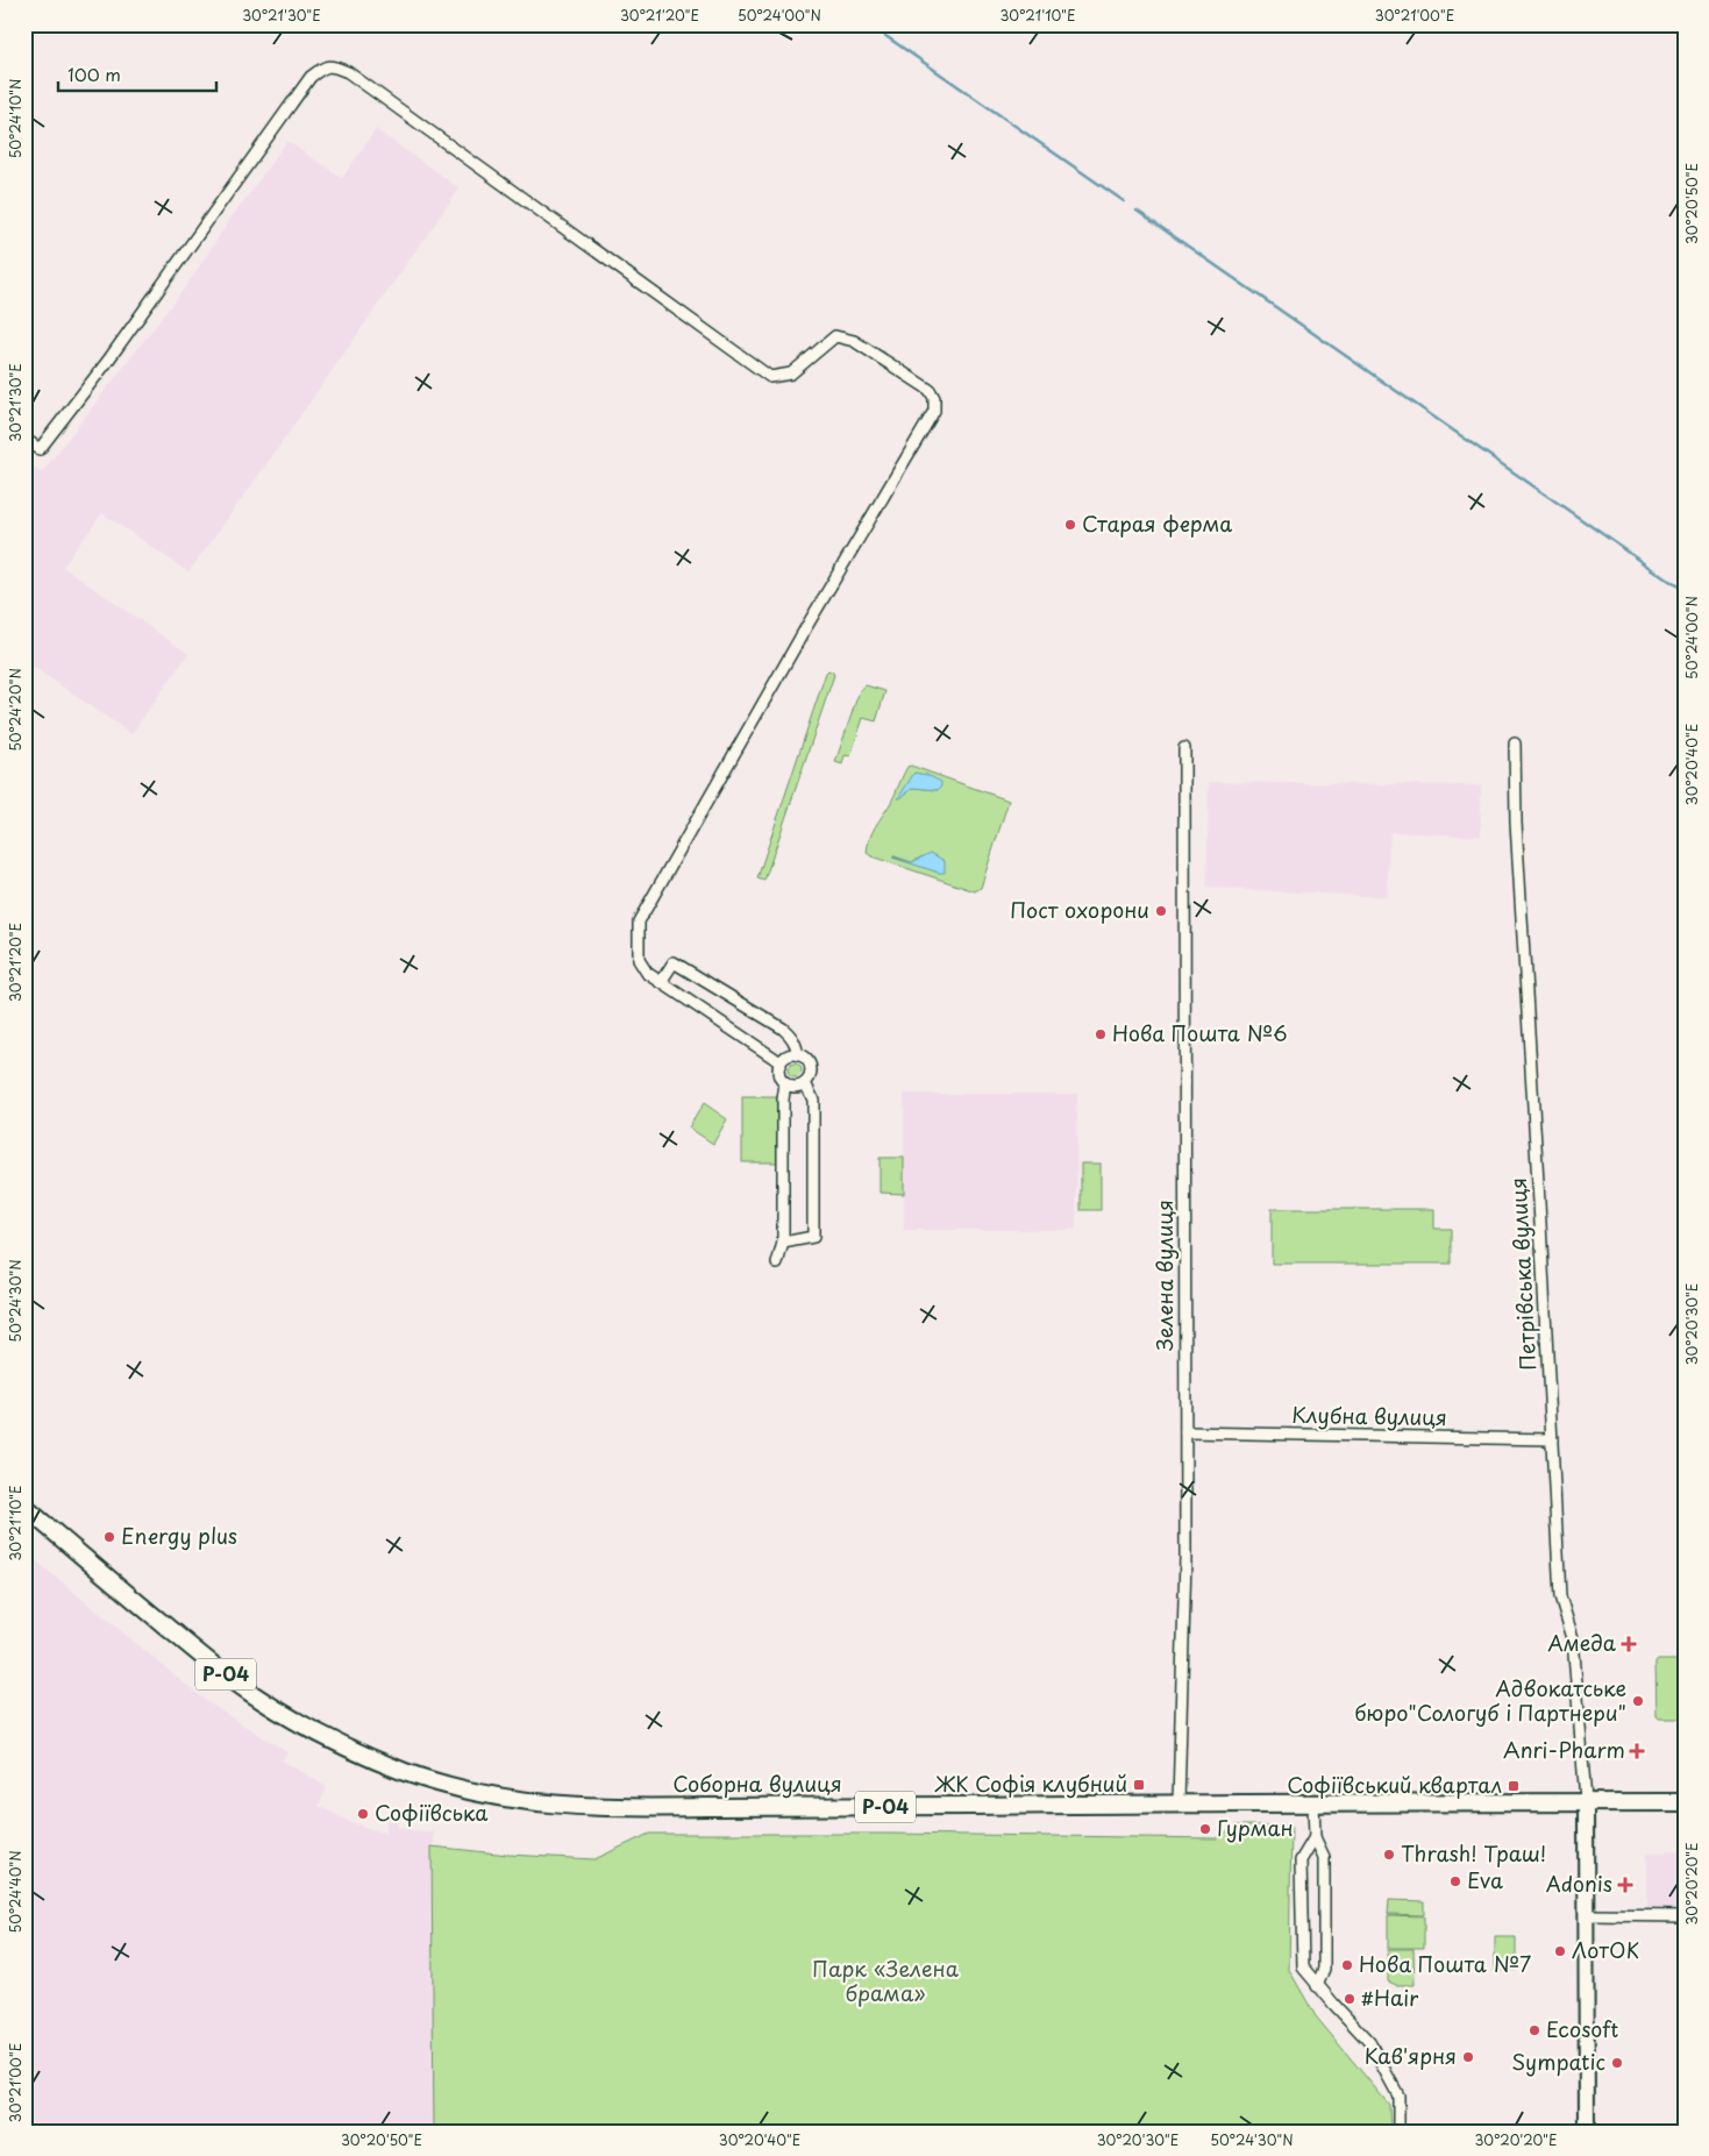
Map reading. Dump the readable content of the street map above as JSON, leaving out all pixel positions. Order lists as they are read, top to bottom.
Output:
{
  "streets": {
    "main road": ["Р-04", "Соборна вулиця"],
    "street": ["Петрівська вулиця", "Зелена вулиця", "Клубна вулиця"]
  },
  "crossings": [
    ["Петрівська вулиця", "Клубна вулиця"],
    ["Петрівська вулиця", "Соборна вулиця"],
    ["Зелена вулиця", "Клубна вулиця"],
    ["Зелена вулиця", "Соборна вулиця"]
  ],
  "parks": ["Парк «Зелена брама»"],
  "places": {
    "other": [
      "Старая ферма",
      "Пост охорони",
      "Нова Пошта №6",
      "Energy plus",
      "Адвокатське бюро\"Сологуб і Партнери\"",
      "Софіївська",
      "Гурман",
      "Thrash! Траш!",
      "Eva",
      "ЛотОК",
      "Нова Пошта №7",
      "#Hair",
      "Ecosoft",
      "Кав'ярня",
      "Sympatic"
    ],
    "health": ["Амеда", "Anri-Pharm", "Adonis"],
    "transit": ["ЖК Софія клубний", "Софіївський квартал"]
  },
  "scale_bar": "100 m",
  "coordinates": [
    "30°21'30\"E",
    "30°21'20\"E",
    "50°24'00\"N",
    "30°21'10\"E",
    "30°21'00\"E",
    "50°24'10\"N",
    "30°20'50\"E",
    "50°24'20\"N",
    "30°20'40\"E",
    "50°24'30\"N",
    "30°20'30\"E",
    "30°20'20\"E",
    "50°24'40\"N"
  ]
}
